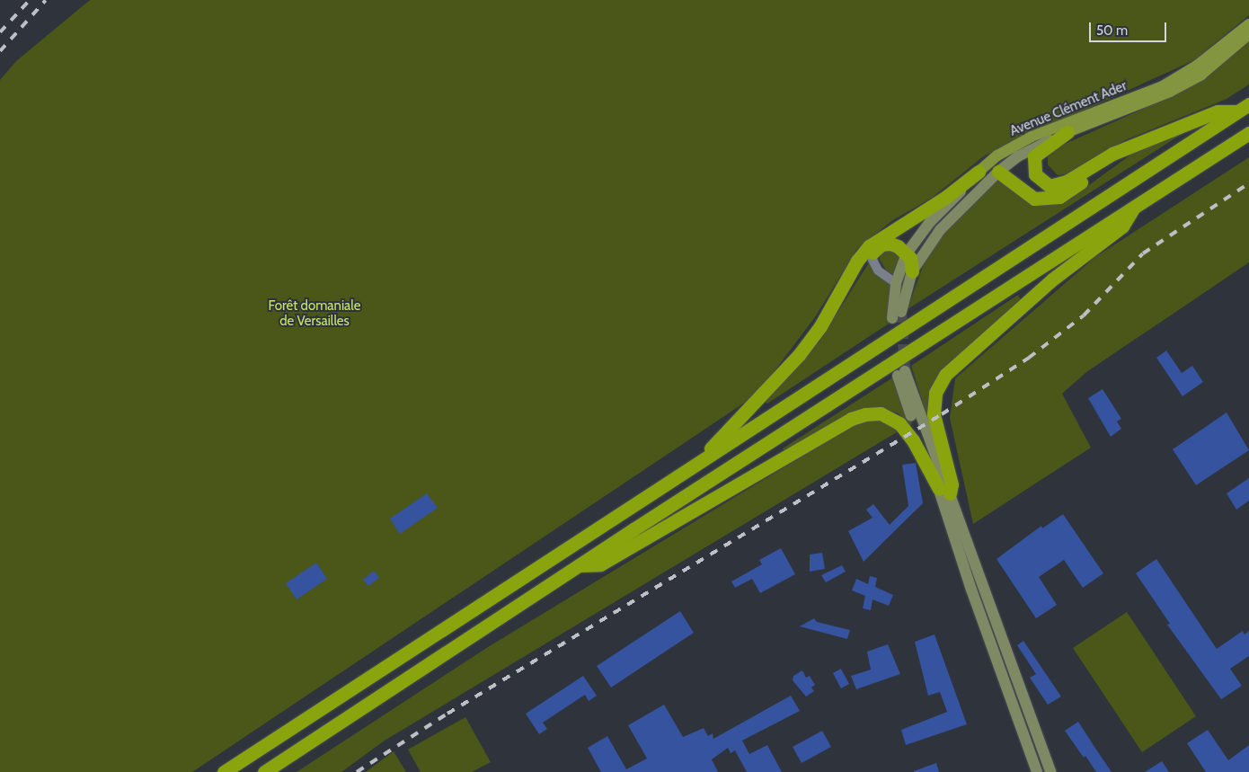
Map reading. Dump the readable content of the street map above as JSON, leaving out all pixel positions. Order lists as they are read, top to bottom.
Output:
{
  "streets": {
    "main road": ["Avenue Clément Ader"]
  },
  "parks": ["Forêt domaniale de Versailles"],
  "scale_bar": "50 m"
}
